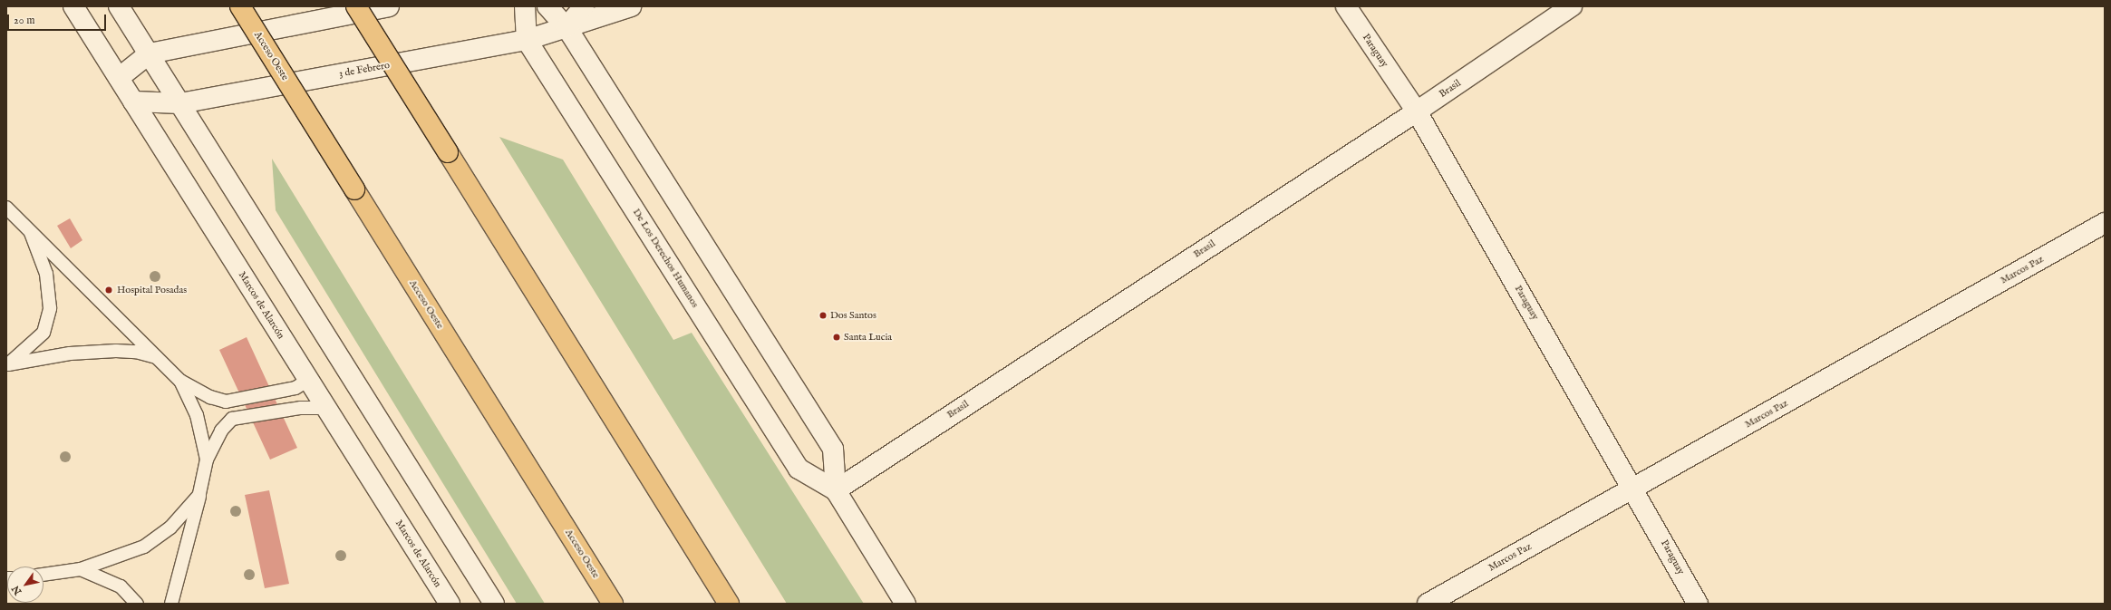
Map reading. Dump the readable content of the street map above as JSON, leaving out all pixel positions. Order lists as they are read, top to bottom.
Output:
{
  "streets": {
    "highway": ["Acceso Oeste"],
    "street": [
      "Paraguay",
      "3 de Febrero",
      "Brasil",
      "De Los Derechos Humanos",
      "Marcos Paz",
      "Marcos de Alarcón"
    ]
  },
  "crossings": [
    ["Paraguay", "Brasil"],
    ["Paraguay", "Marcos Paz"],
    ["3 de Febrero", "De Los Derechos Humanos"],
    ["3 de Febrero", "Marcos de Alarcón"],
    ["Brasil", "De Los Derechos Humanos"]
  ],
  "places": ["Hospital Posadas", "Dos Santos", "Santa Lucia"],
  "scale_bar": "20 m",
  "north": "bottom left"
}
